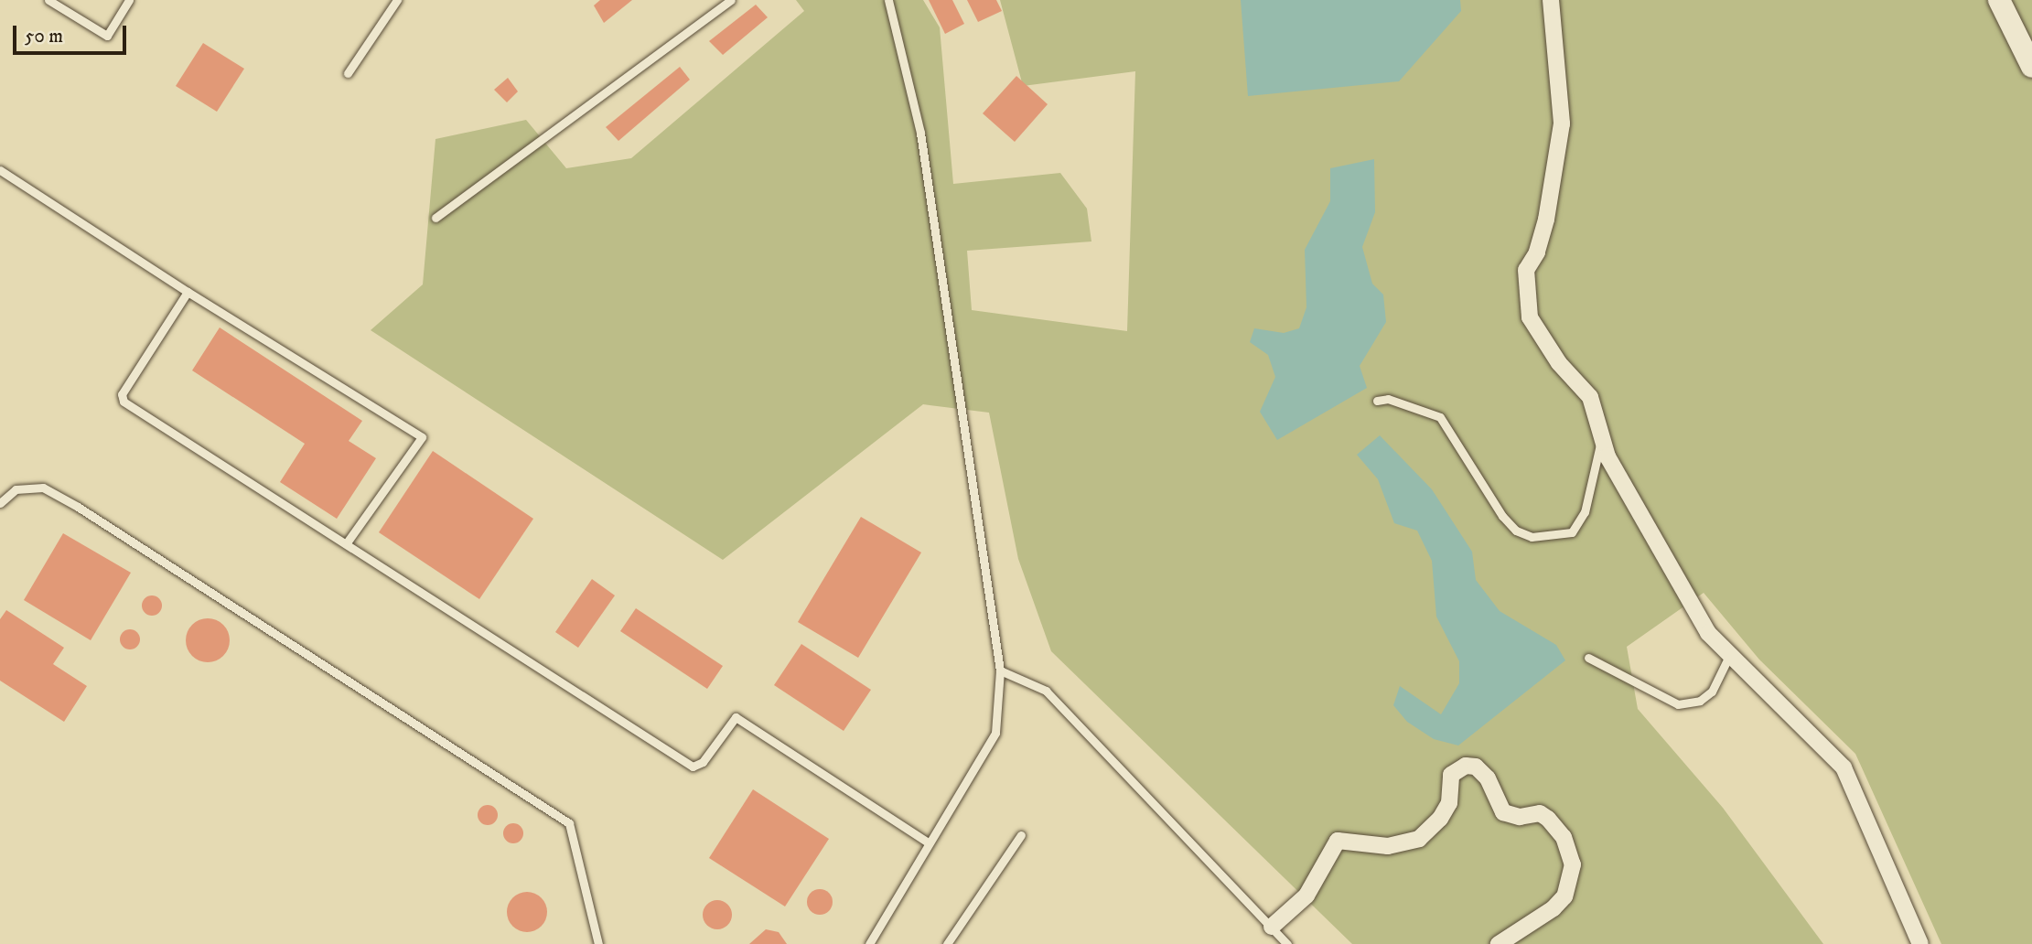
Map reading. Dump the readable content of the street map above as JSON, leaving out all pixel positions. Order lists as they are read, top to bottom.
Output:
{
  "scale_bar": "50 m"
}
